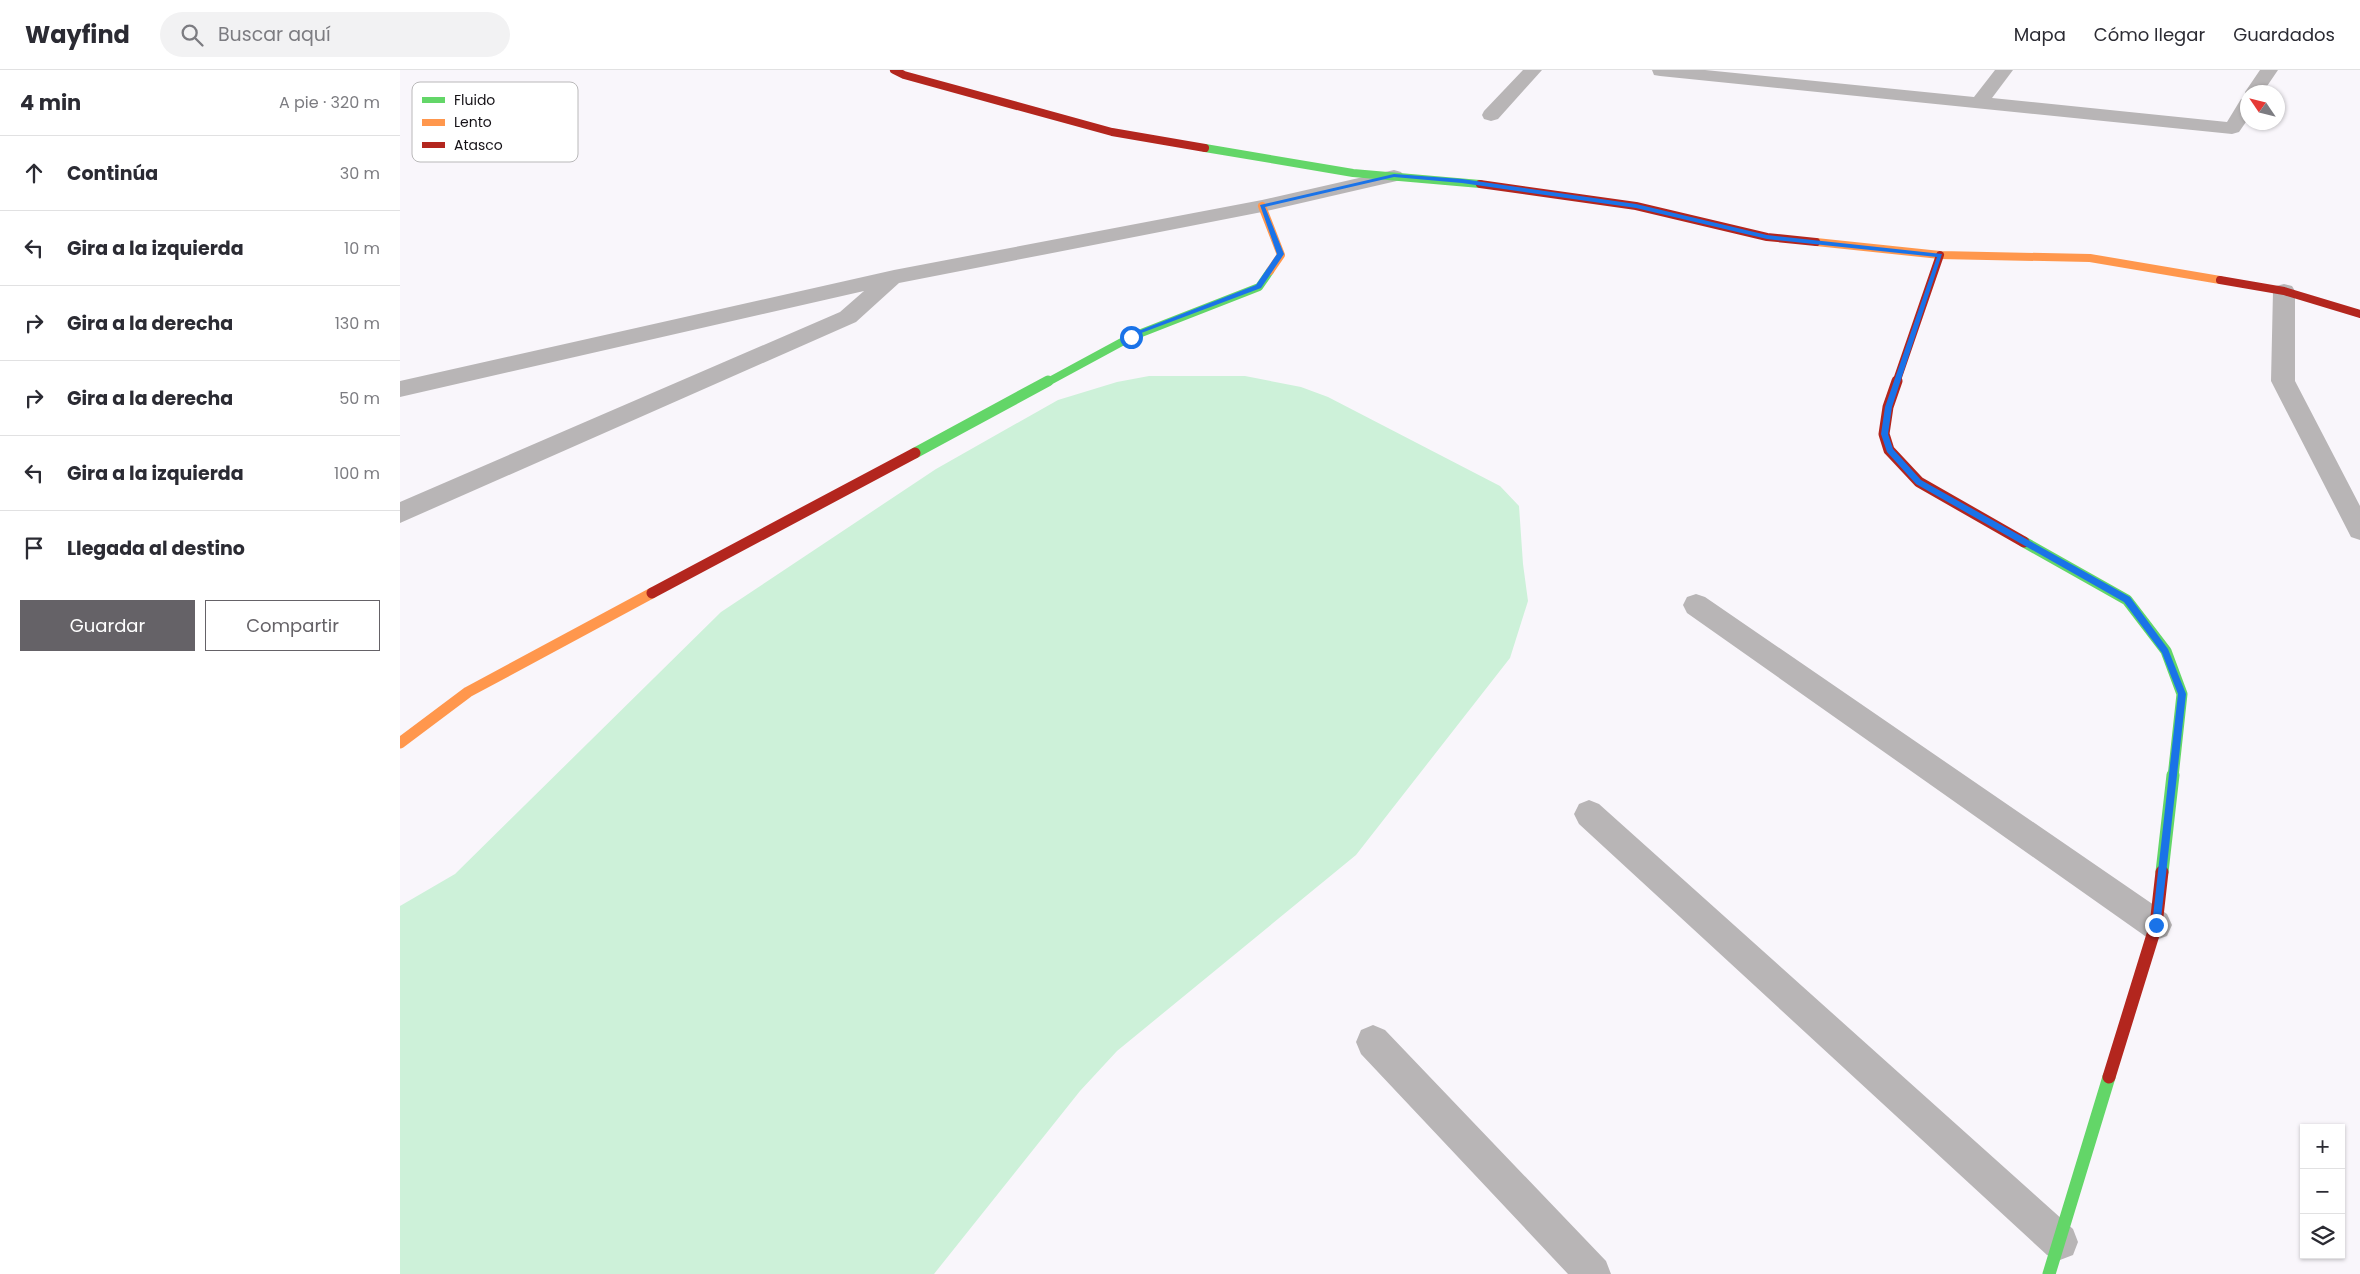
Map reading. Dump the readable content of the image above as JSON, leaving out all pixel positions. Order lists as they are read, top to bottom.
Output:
{
  "legend": ["Fluido", "Lento", "Atasco"],
  "north": "top left",
  "page": {
    "header": "Wayfind",
    "search": "Buscar aquí",
    "nav": ["Mapa", "Cómo llegar", "Guardados"],
    "heading": ["4 min", "A pie · 320 m"],
    "list": [
      ["Continúa", "30 m"],
      ["Gira a la izquierda", "10 m"],
      ["Gira a la derecha", "130 m"],
      ["Gira a la derecha", "50 m"],
      ["Gira a la izquierda", "100 m"],
      "Llegada al destino"
    ],
    "buttons": ["Guardar", "Compartir"],
    "map_buttons": ["+", "−"]
  }
}
